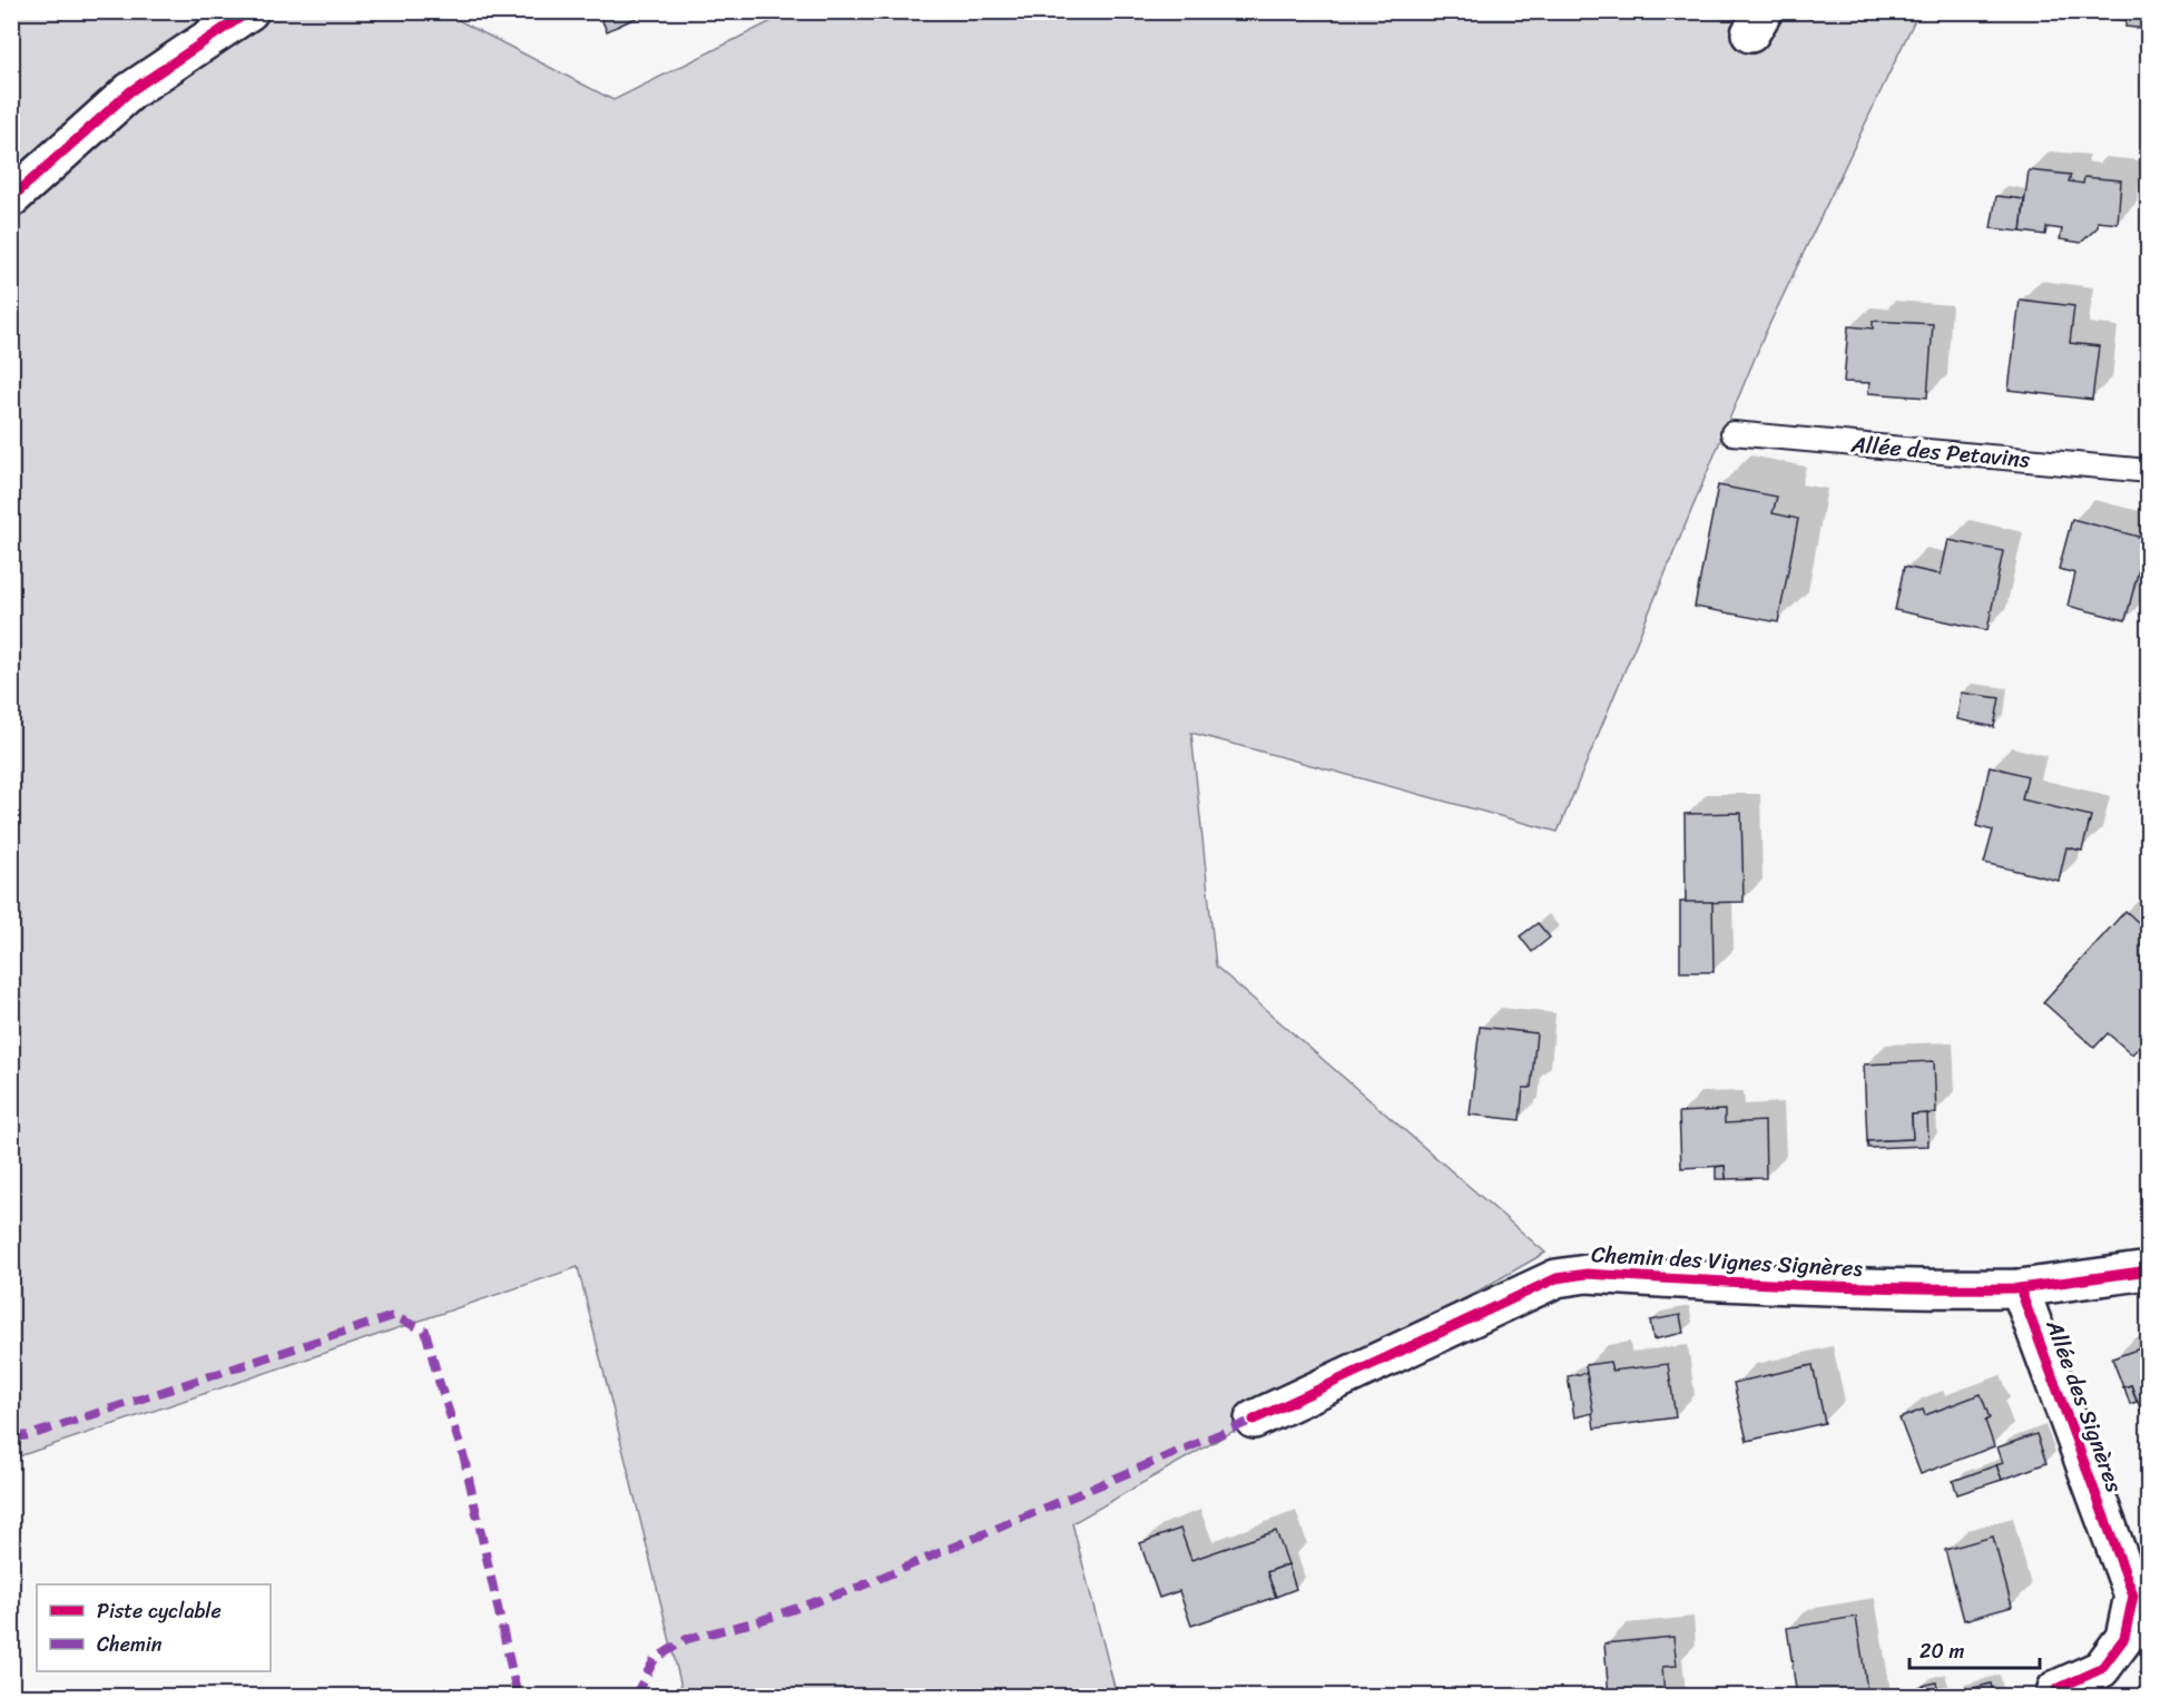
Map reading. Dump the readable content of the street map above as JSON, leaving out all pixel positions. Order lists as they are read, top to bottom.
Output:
{
  "streets": {
    "street": ["Chemin des Vignes Signères", "Allée des Signères"],
    "lane": ["Allée des Petavins"]
  },
  "crossings": [
    ["Chemin des Vignes Signères", "Allée des Signères"]
  ],
  "legend": ["Piste cyclable", "Chemin"],
  "scale_bar": "20 m"
}
